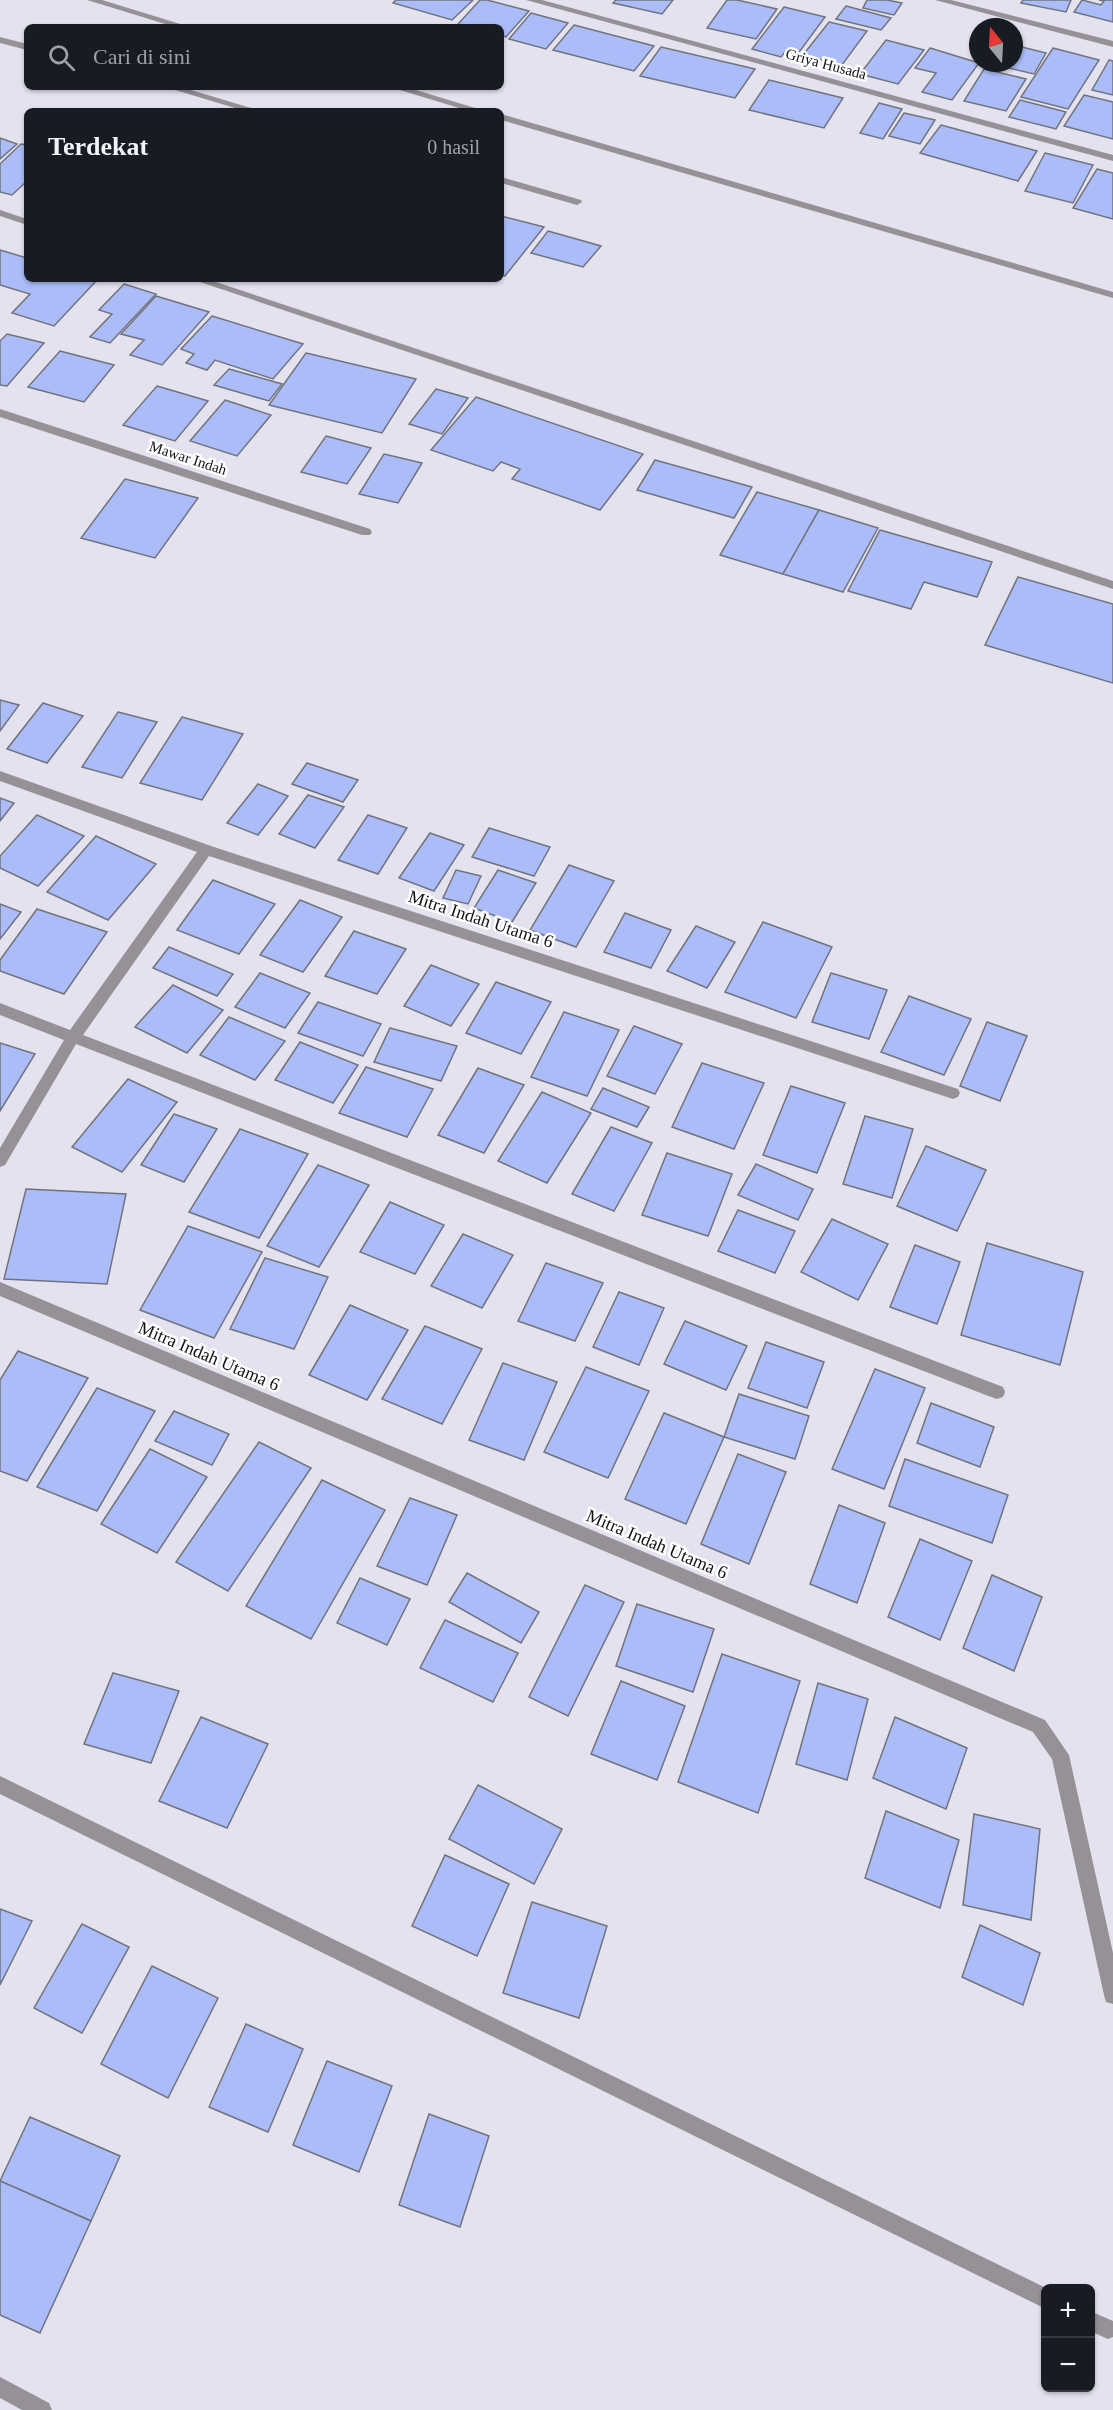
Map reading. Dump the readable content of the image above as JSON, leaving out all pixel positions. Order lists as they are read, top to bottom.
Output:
{
  "streets": {
    "street": ["Griya Husada", "Mawar Indah", "Mitra Indah Utama 6"]
  },
  "north": "top",
  "page": {
    "search": "Cari di sini",
    "heading": ["Terdekat", "0 hasil"],
    "map_buttons": ["+", "−"]
  }
}
